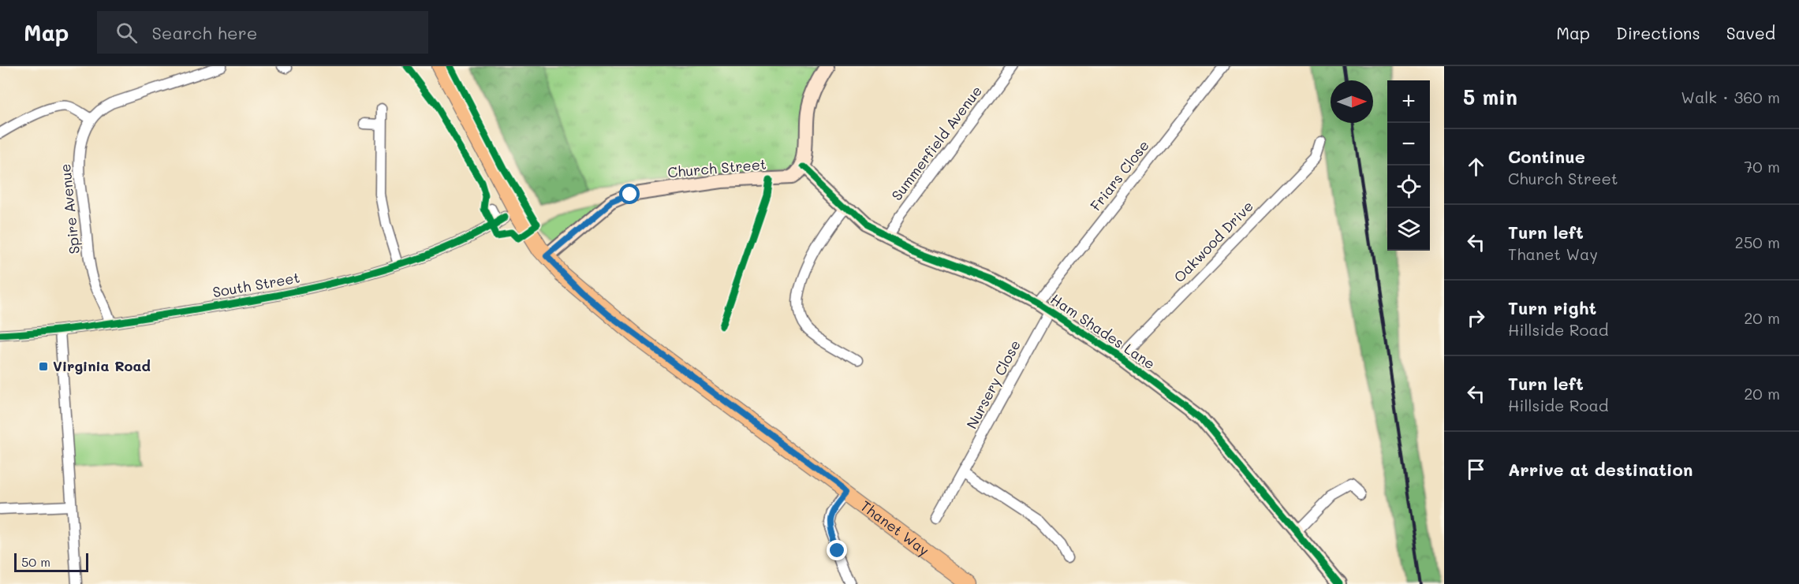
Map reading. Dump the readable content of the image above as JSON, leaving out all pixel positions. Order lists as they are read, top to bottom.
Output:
{
  "streets": {
    "main road": ["Thanet Way"],
    "street": [
      "Summerfield Avenue",
      "Church Street",
      "Friars Close",
      "Spire Avenue",
      "Oakwood Drive",
      "South Street",
      "Ham Shades Lane",
      "Nursery Close"
    ]
  },
  "crossings": [
    ["Summerfield Avenue", "Ham Shades Lane"],
    ["Church Street", "Ham Shades Lane"],
    ["Church Street", "Thanet Way"],
    ["Friars Close", "Ham Shades Lane"],
    ["Spire Avenue", "South Street"],
    ["Oakwood Drive", "Ham Shades Lane"],
    ["Ham Shades Lane", "Nursery Close"]
  ],
  "places": {
    "transit": ["Virginia Road"]
  },
  "scale_bar": "50 m",
  "north": "right",
  "page": {
    "header": "Map",
    "search": "Search here",
    "nav": ["Map", "Directions", "Saved"],
    "heading": ["5 min", "Walk · 360 m"],
    "map_buttons": ["+", "−"],
    "list": [
      ["Continue", "Church Street", "70 m"],
      ["Turn left", "Thanet Way", "250 m"],
      ["Turn right", "Hillside Road", "20 m"],
      ["Turn left", "Hillside Road", "20 m"],
      "Arrive at destination"
    ],
    "scale": "50 m"
  }
}
